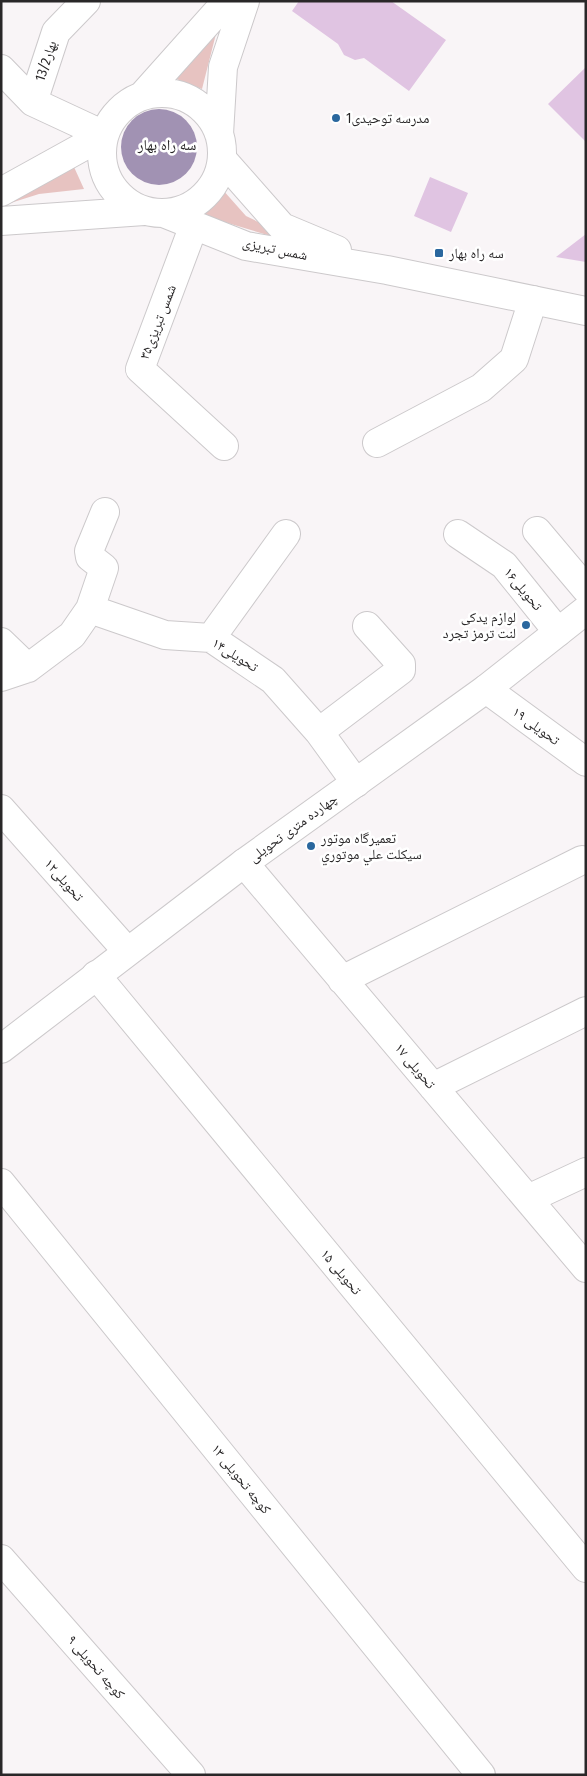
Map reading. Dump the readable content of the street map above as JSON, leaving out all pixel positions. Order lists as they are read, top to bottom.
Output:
{
  "streets": {
    "street": [
      "13/2بهار",
      "شمس تبریزی",
      "۳۵شمس تبریزی",
      "تحویلی۱۶",
      "تحویلی۱۴",
      "تحویلی ۱۹",
      "چهارده متری تحویلی",
      "تحویلی۱۲",
      "تحویلی ۱۷",
      "تحویلی ۱۵",
      "کوچه تحویلی ۱۳",
      "کوچه تحویلی ۹"
    ]
  },
  "crossings": [
    ["شمس تبریزی", "۳۵شمس تبریزی"],
    ["تحویلی۱۶", "چهارده متری تحویلی"],
    ["تحویلی۱۴", "چهارده متری تحویلی"],
    ["تحویلی ۱۹", "چهارده متری تحویلی"],
    ["چهارده متری تحویلی", "تحویلی۱۲"],
    ["چهارده متری تحویلی", "تحویلی ۱۷"],
    ["چهارده متری تحویلی", "تحویلی ۱۵"]
  ],
  "districts": ["سه راه بهار"],
  "places": {
    "other": ["مدرسه توحیدی1", "لوازم یدکی لنت ترمز تجرد", "تعميرگاه موتور سيكلت علي موتوري"],
    "transit": ["سه راه بهار"]
  }
}
